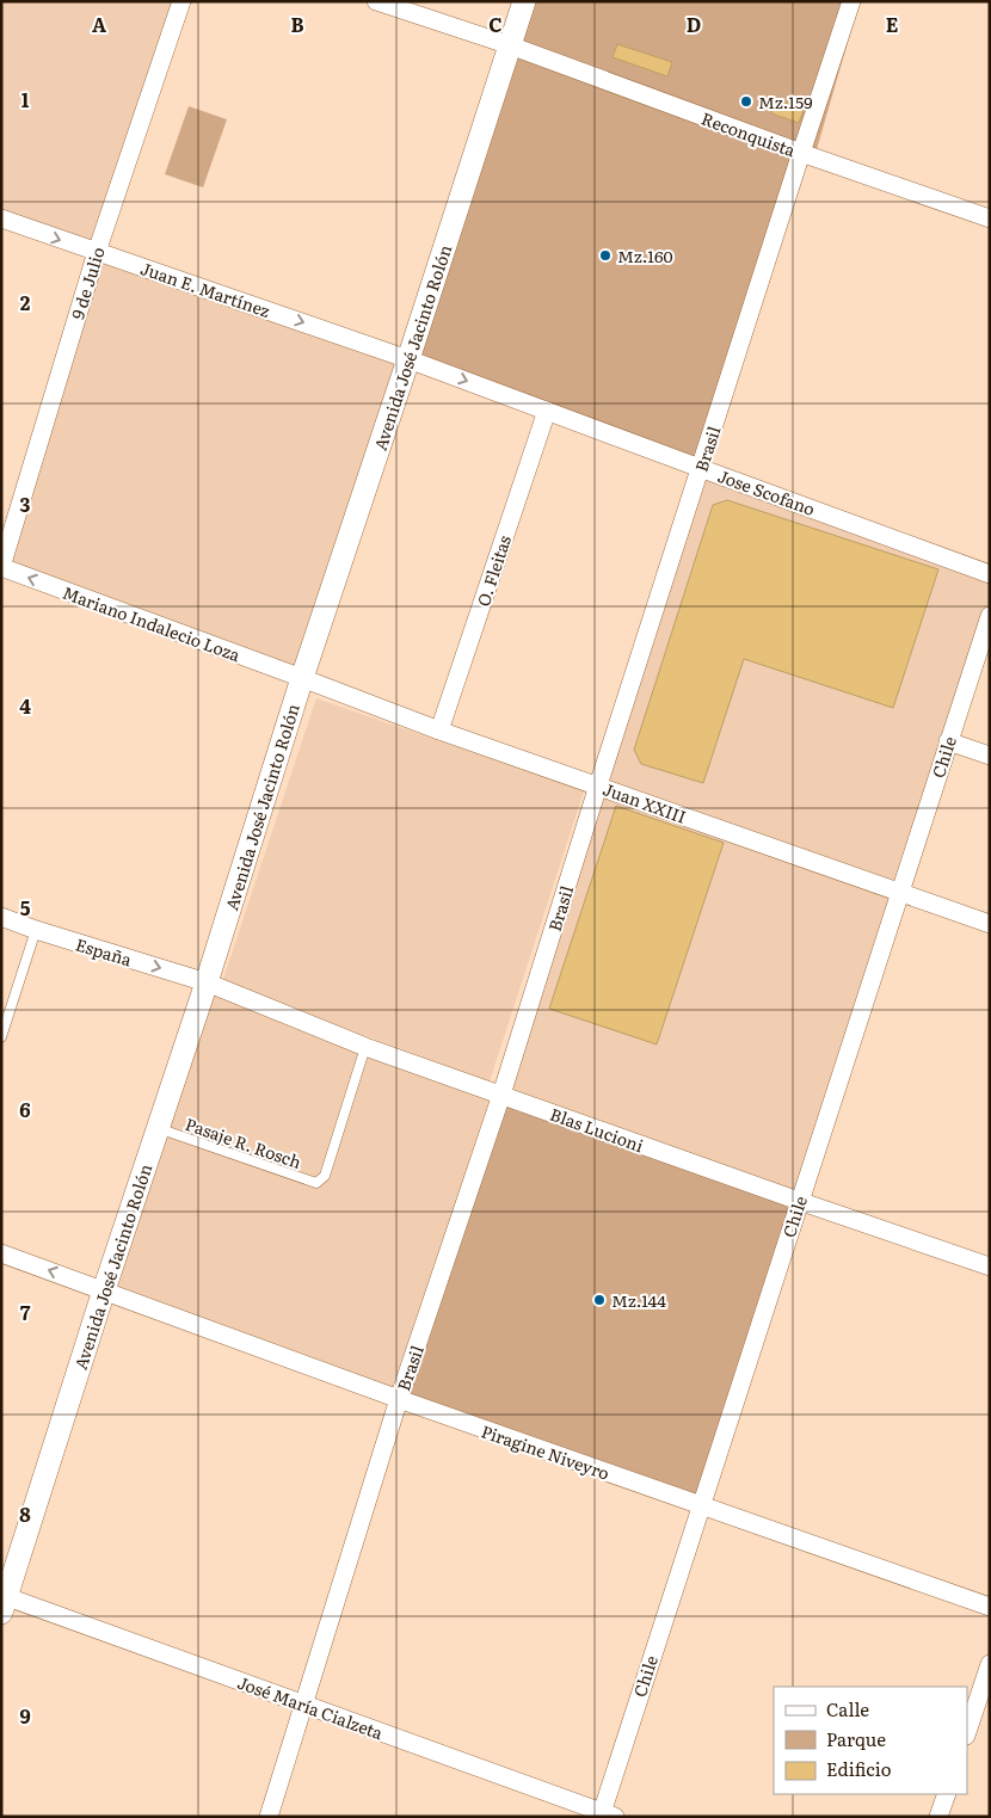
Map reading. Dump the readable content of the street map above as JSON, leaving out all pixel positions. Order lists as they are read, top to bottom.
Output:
{
  "streets": {
    "street": [
      "Reconquista",
      "9 de Julio",
      "Juan E. Martínez",
      "Avenida José Jacinto Rolón",
      "Brasil",
      "Jose Scofano",
      "O. Fleitas",
      "Mariano Indalecio Loza",
      "Chile",
      "Juan XXIII",
      "España",
      "Blas Lucioni",
      "Piragine Niveyro",
      "José María Cialzeta"
    ],
    "lane": ["Pasaje R. Rosch"]
  },
  "crossings": [
    ["Reconquista", "Avenida José Jacinto Rolón"],
    ["Reconquista", "Brasil"],
    ["9 de Julio", "Juan E. Martínez"],
    ["9 de Julio", "Mariano Indalecio Loza"],
    ["Juan E. Martínez", "Avenida José Jacinto Rolón"],
    ["Juan E. Martínez", "Jose Scofano"],
    ["Avenida José Jacinto Rolón", "Jose Scofano"],
    ["Avenida José Jacinto Rolón", "Mariano Indalecio Loza"],
    ["Avenida José Jacinto Rolón", "Juan XXIII"],
    ["Avenida José Jacinto Rolón", "España"],
    ["Avenida José Jacinto Rolón", "Blas Lucioni"],
    ["Avenida José Jacinto Rolón", "Pasaje R. Rosch"],
    ["Avenida José Jacinto Rolón", "Piragine Niveyro"],
    ["Avenida José Jacinto Rolón", "José María Cialzeta"],
    ["Brasil", "Jose Scofano"],
    ["Brasil", "Juan XXIII"],
    ["Brasil", "Blas Lucioni"],
    ["Brasil", "Piragine Niveyro"],
    ["Brasil", "José María Cialzeta"],
    ["Jose Scofano", "O. Fleitas"],
    ["O. Fleitas", "Juan XXIII"],
    ["Mariano Indalecio Loza", "Juan XXIII"],
    ["Chile", "Juan XXIII"],
    ["Chile", "Blas Lucioni"],
    ["Chile", "Piragine Niveyro"],
    ["Chile", "José María Cialzeta"],
    ["España", "Blas Lucioni"],
    ["Blas Lucioni", "Pasaje R. Rosch"]
  ],
  "one_way": ["Juan E. Martínez", "Mariano Indalecio Loza", "España"],
  "places": ["Mz.159", "Mz.160", "Mz.144"],
  "legend": ["Calle", "Parque", "Edificio"],
  "grid": {
    "columns": [
      "A",
      "B",
      "C",
      "D",
      "E"
    ],
    "rows": [
      "1",
      "2",
      "3",
      "4",
      "5",
      "6",
      "7",
      "8",
      "9"
    ]
  }
}
